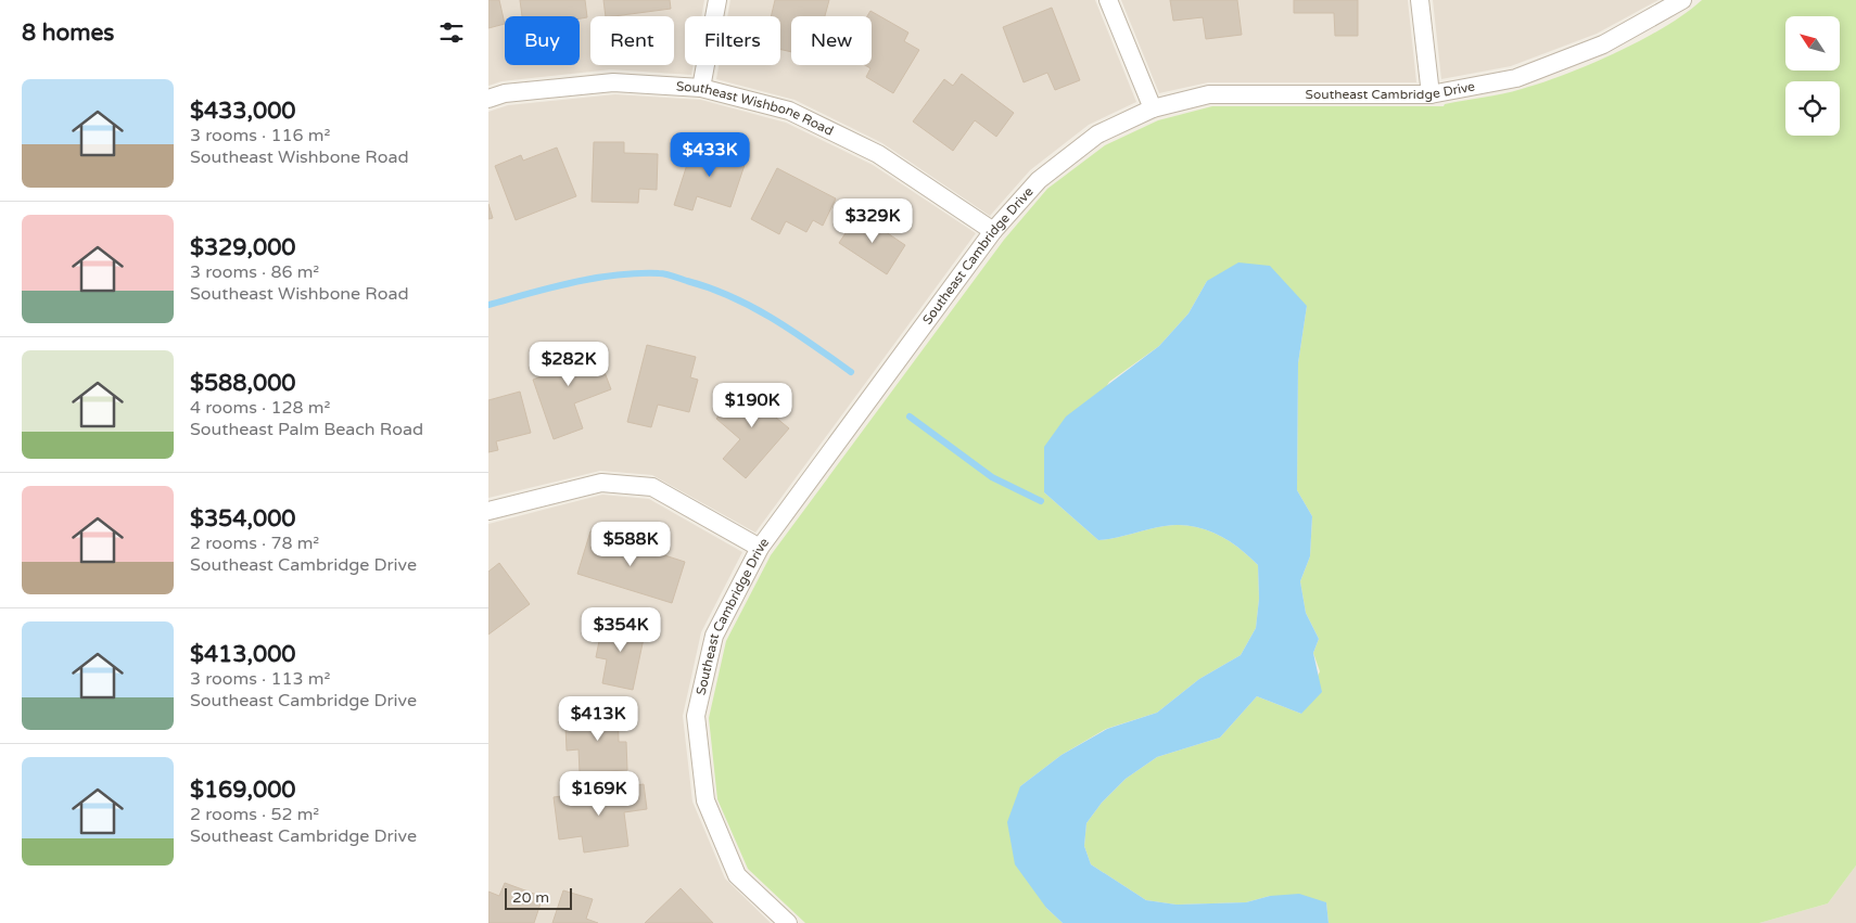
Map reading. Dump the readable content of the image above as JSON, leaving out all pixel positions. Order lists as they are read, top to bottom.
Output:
{
  "streets": {
    "street": ["Southeast Cambridge Drive", "Southeast Wishbone Road"]
  },
  "crossings": [
    ["Southeast Cambridge Drive", "Southeast Wishbone Road"]
  ],
  "scale_bar": "20 m",
  "north": "top left",
  "page": {
    "heading": "8 homes",
    "chip": [
      "Buy",
      "Rent",
      "Filters",
      "New"
    ],
    "list": [
      {
        "name": "$433,000",
        "note": "3 rooms · 116 m² · Southeast Wishbone Road"
      },
      {
        "name": "$329,000",
        "note": "3 rooms · 86 m² · Southeast Wishbone Road"
      },
      {
        "name": "$588,000",
        "note": "4 rooms · 128 m² · Southeast Palm Beach Road"
      },
      {
        "name": "$354,000",
        "note": "2 rooms · 78 m² · Southeast Cambridge Drive"
      },
      {
        "name": "$413,000",
        "note": "3 rooms · 113 m² · Southeast Cambridge Drive"
      },
      {
        "name": "$169,000",
        "note": "2 rooms · 52 m² · Southeast Cambridge Drive"
      }
    ],
    "price": [
      "$433K",
      "$329K",
      "$282K",
      "$190K",
      "$588K",
      "$354K",
      "$413K",
      "$169K"
    ],
    "scale": "20 m"
  }
}
